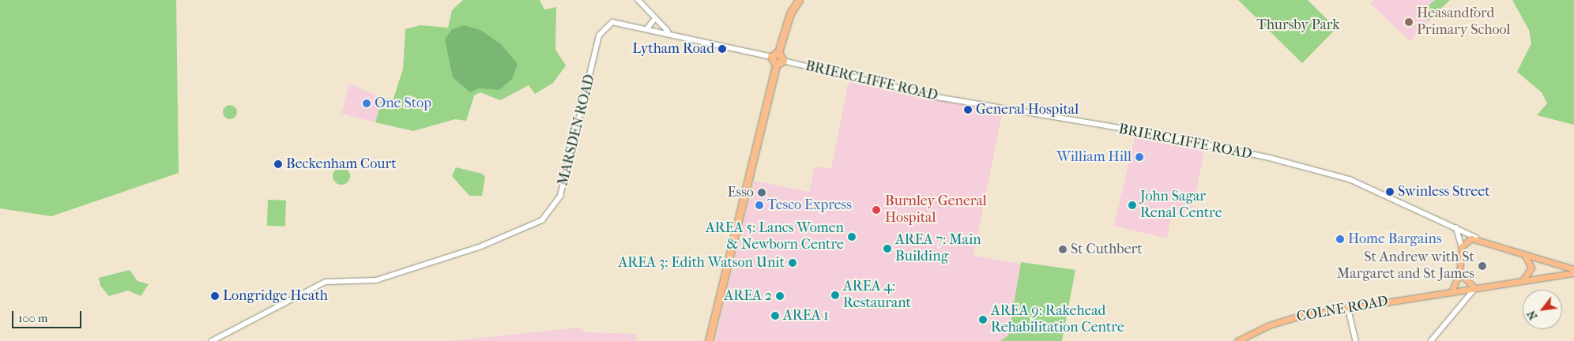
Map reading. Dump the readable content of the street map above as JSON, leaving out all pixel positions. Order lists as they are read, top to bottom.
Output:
{
  "streets": {
    "main road": ["BRIERCLIFFE ROAD", "COLNE ROAD"],
    "street": ["MARSDEN ROAD"]
  },
  "parks": ["Thursby Park"],
  "places": [
    "Heasandford Primary School",
    "Lytham Road",
    "One Stop",
    "General Hospital",
    "William Hill",
    "Beckenham Court",
    "Swinless Street",
    "Esso",
    "Tesco Express",
    "John Sagar Renal Centre",
    "Burnley General Hospital",
    "AREA 5: Lancs Women & Newborn Centre",
    "Home Bargains",
    "AREA 7: Main Building",
    "St Cuthbert",
    "AREA 3: Edith Watson Unit",
    "St Andrew with St Margaret and St James",
    "AREA 4: Restaurant",
    "Longridge Heath",
    "AREA 2",
    "AREA 1",
    "AREA 9: Rakehead Rehabilitation Centre"
  ],
  "scale_bar": "100 m",
  "north": "bottom left"
}
